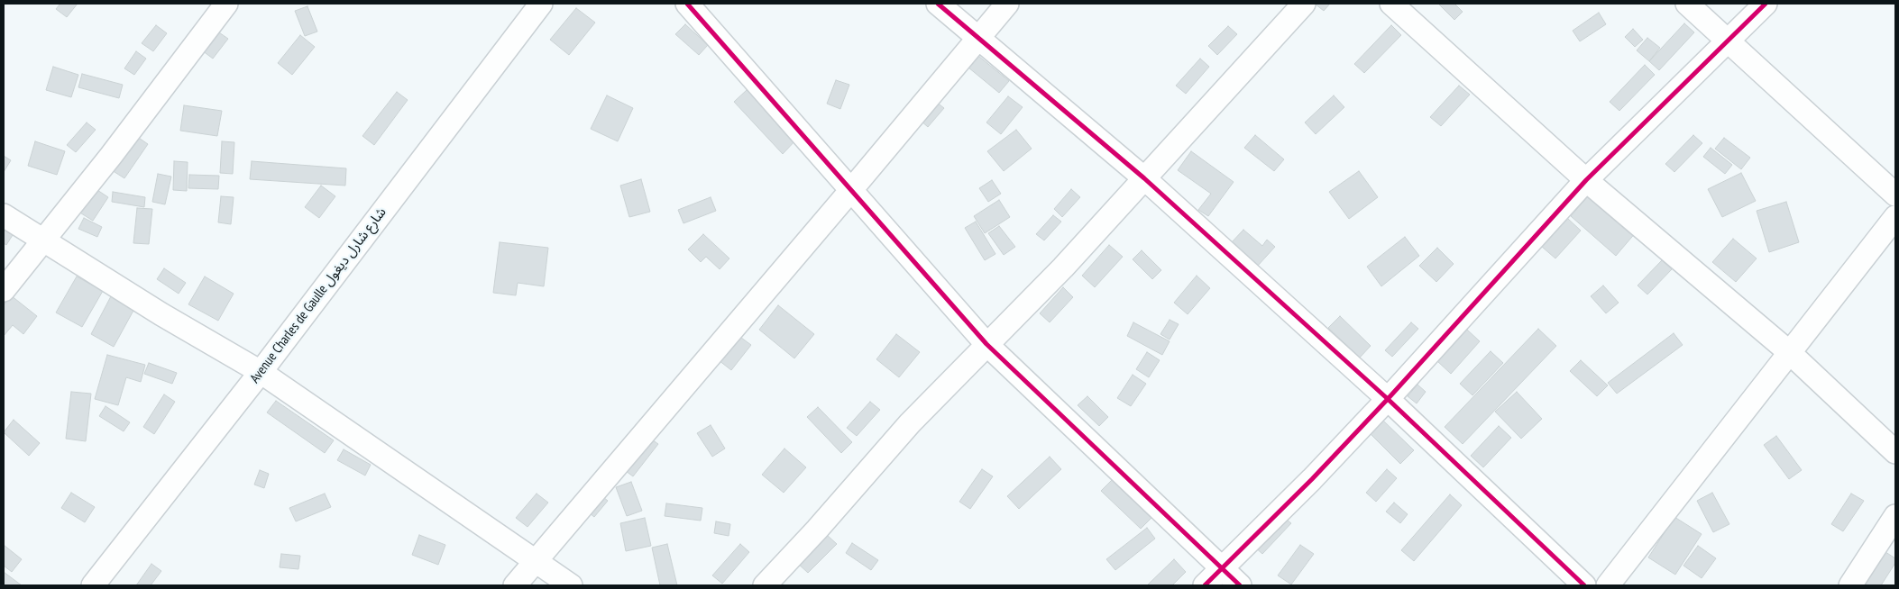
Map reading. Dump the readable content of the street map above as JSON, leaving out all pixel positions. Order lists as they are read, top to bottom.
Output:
{
  "streets": {
    "street": ["Avenue Charles de Gaulle شارع شارل ديغول"]
  }
}
